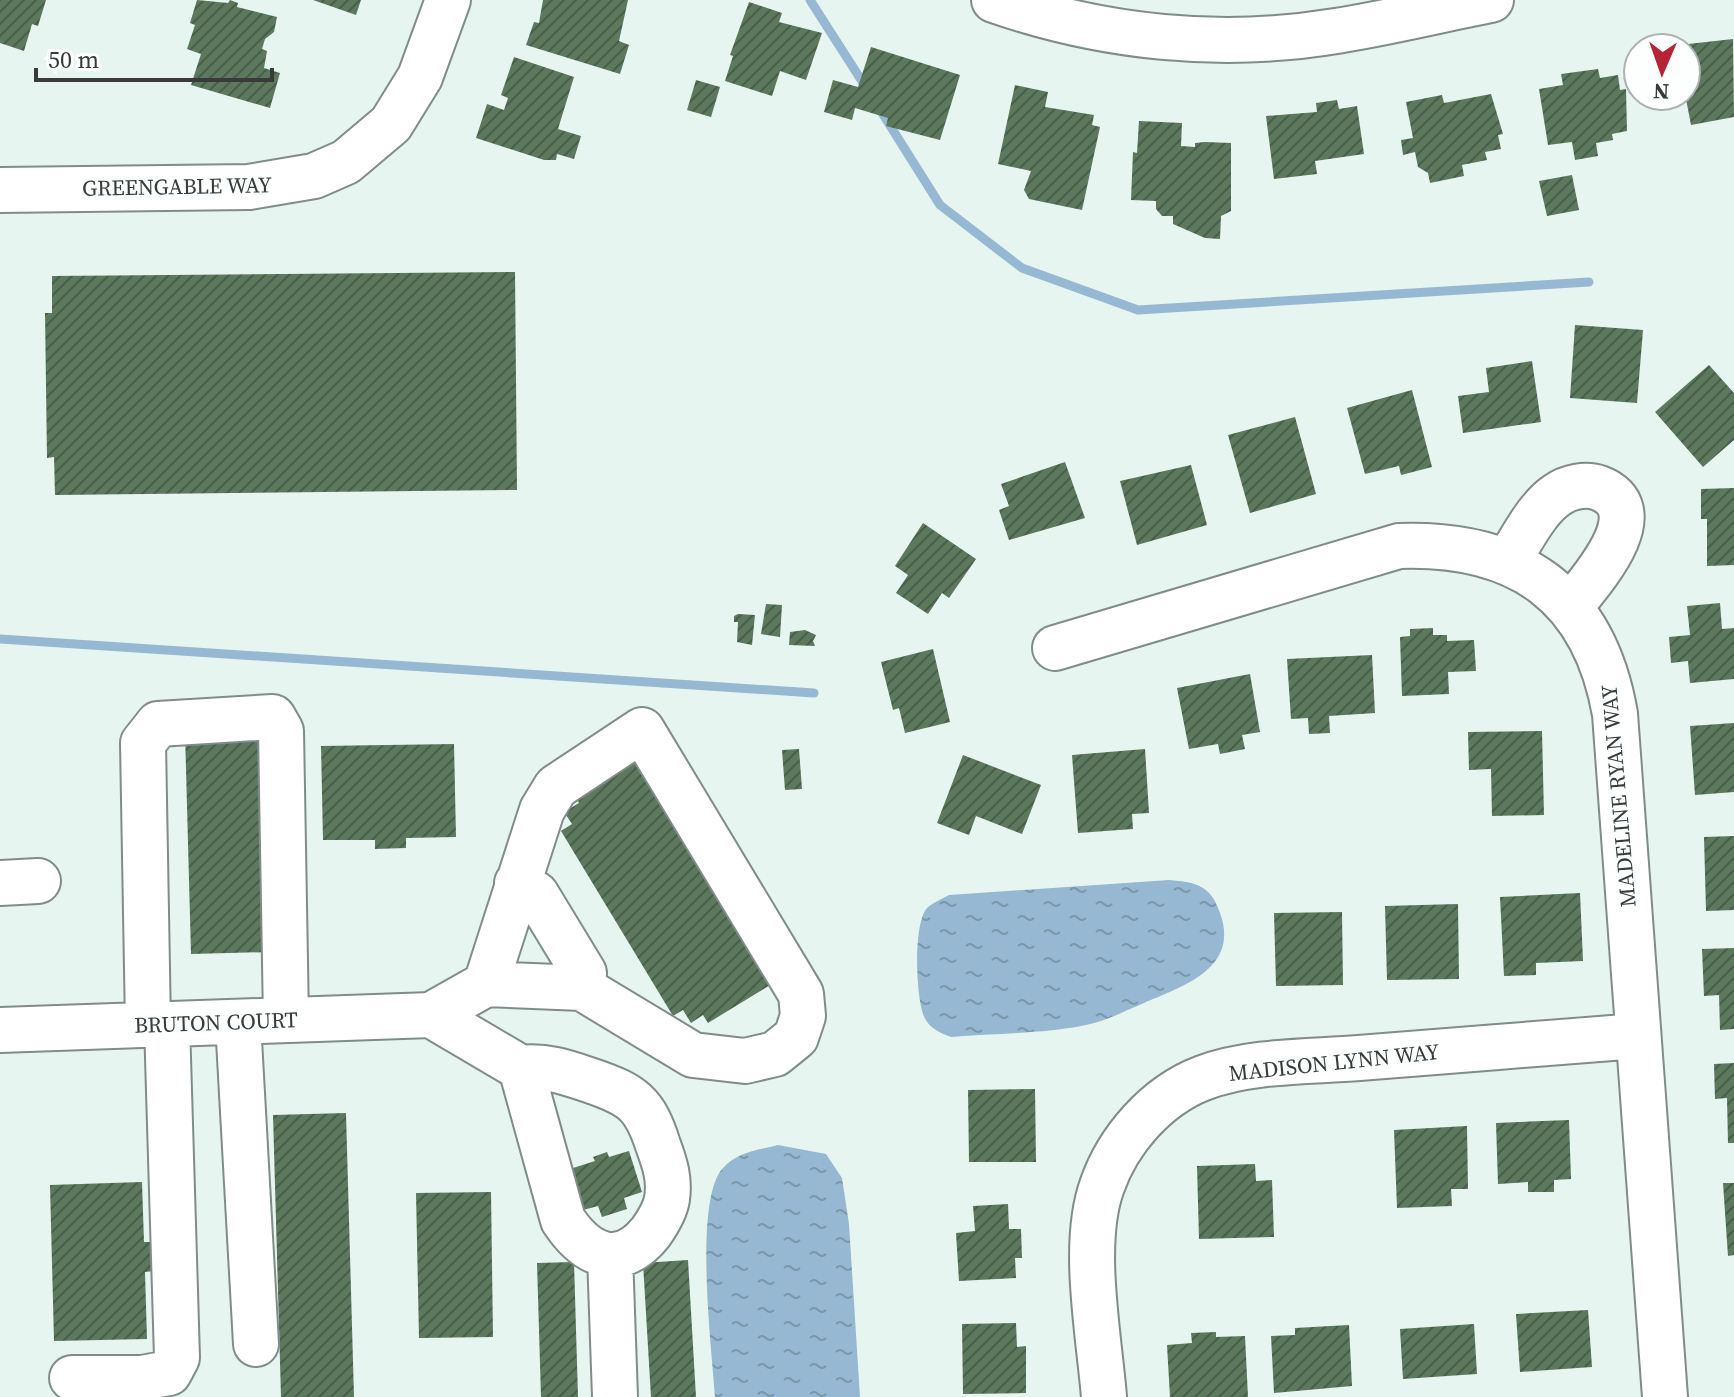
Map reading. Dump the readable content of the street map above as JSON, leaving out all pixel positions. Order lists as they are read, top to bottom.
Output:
{
  "streets": {
    "street": [
      "GREENGABLE WAY",
      "MADELINE RYAN WAY",
      "BRUTON COURT",
      "MADISON LYNN WAY"
    ]
  },
  "crossings": [
    ["MADELINE RYAN WAY", "MADISON LYNN WAY"]
  ],
  "scale_bar": "50 m",
  "north": "bottom"
}
